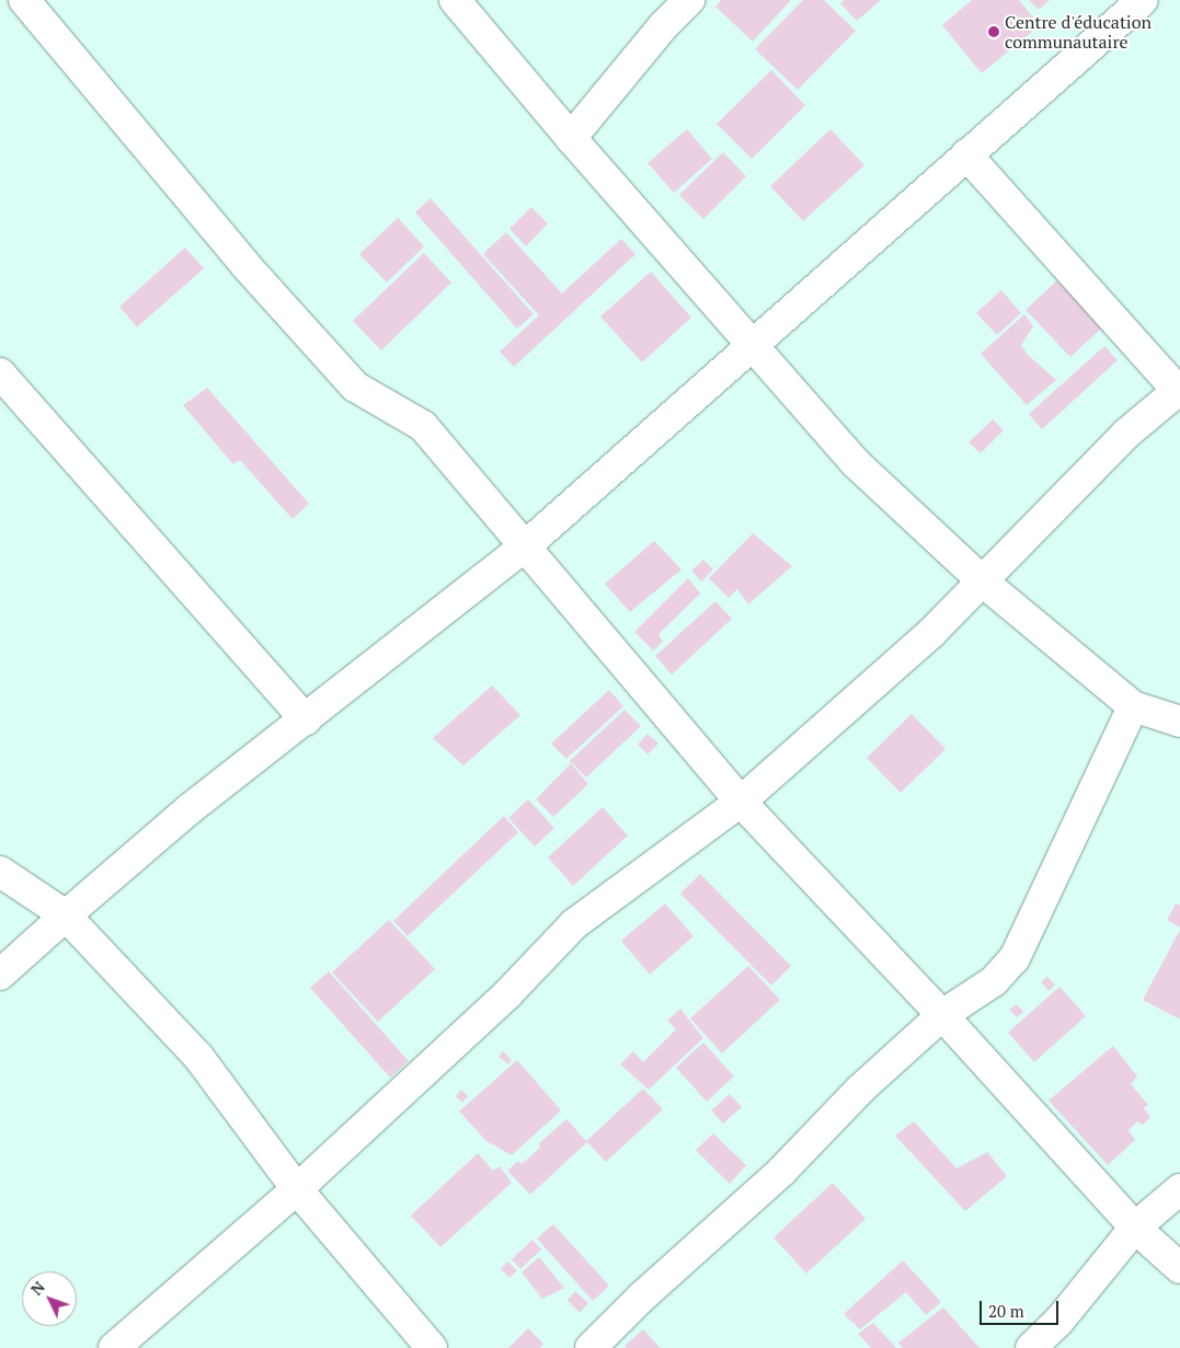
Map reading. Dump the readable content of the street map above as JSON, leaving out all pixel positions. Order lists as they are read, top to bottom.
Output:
{
  "places": ["Centre d'éducation communautaire"],
  "scale_bar": "20 m",
  "north": "top left"
}
